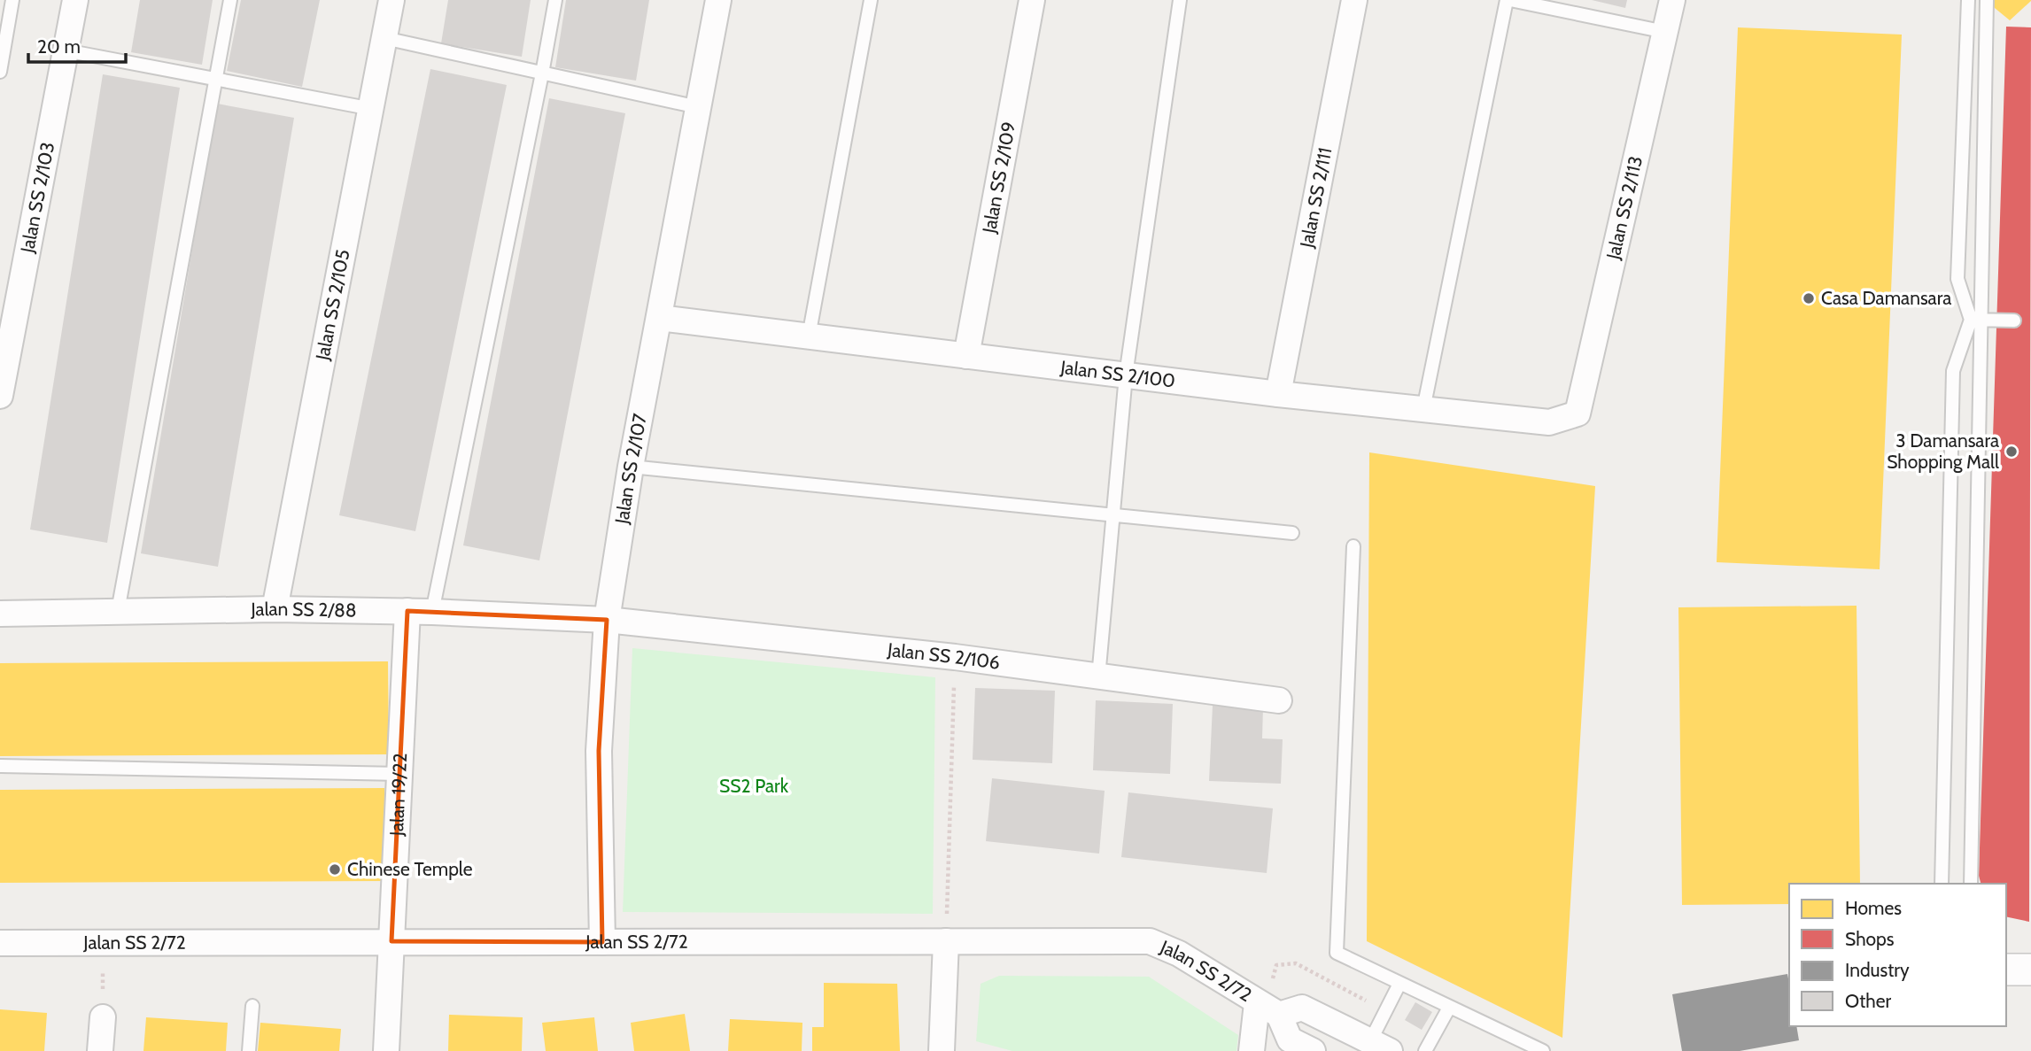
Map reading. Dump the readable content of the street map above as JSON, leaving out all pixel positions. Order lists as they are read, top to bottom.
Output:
{
  "streets": {
    "street": [
      "Jalan SS 2/109",
      "Jalan SS 2/111",
      "Jalan SS 2/103",
      "Jalan SS 2/113",
      "Jalan SS 2/105",
      "Jalan SS 2/100",
      "Jalan SS 2/107",
      "Jalan SS 2/88",
      "Jalan SS 2/106",
      "Jalan 19/22",
      "Jalan SS 2/72"
    ]
  },
  "crossings": [
    ["Jalan SS 2/109", "Jalan SS 2/100"],
    ["Jalan SS 2/111", "Jalan SS 2/100"],
    ["Jalan SS 2/113", "Jalan SS 2/100"],
    ["Jalan SS 2/105", "Jalan SS 2/88"],
    ["Jalan SS 2/100", "Jalan SS 2/107"],
    ["Jalan SS 2/107", "Jalan SS 2/88"],
    ["Jalan SS 2/107", "Jalan SS 2/106"],
    ["Jalan SS 2/107", "Jalan SS 2/72"],
    ["Jalan SS 2/88", "Jalan SS 2/106"],
    ["Jalan SS 2/88", "Jalan 19/22"],
    ["Jalan 19/22", "Jalan SS 2/72"]
  ],
  "parks": ["SS2 Park"],
  "places": ["Casa Damansara", "3 Damansara Shopping Mall", "Chinese Temple"],
  "legend": [
    "Homes",
    "Shops",
    "Industry",
    "Other"
  ],
  "scale_bar": "20 m"
}
